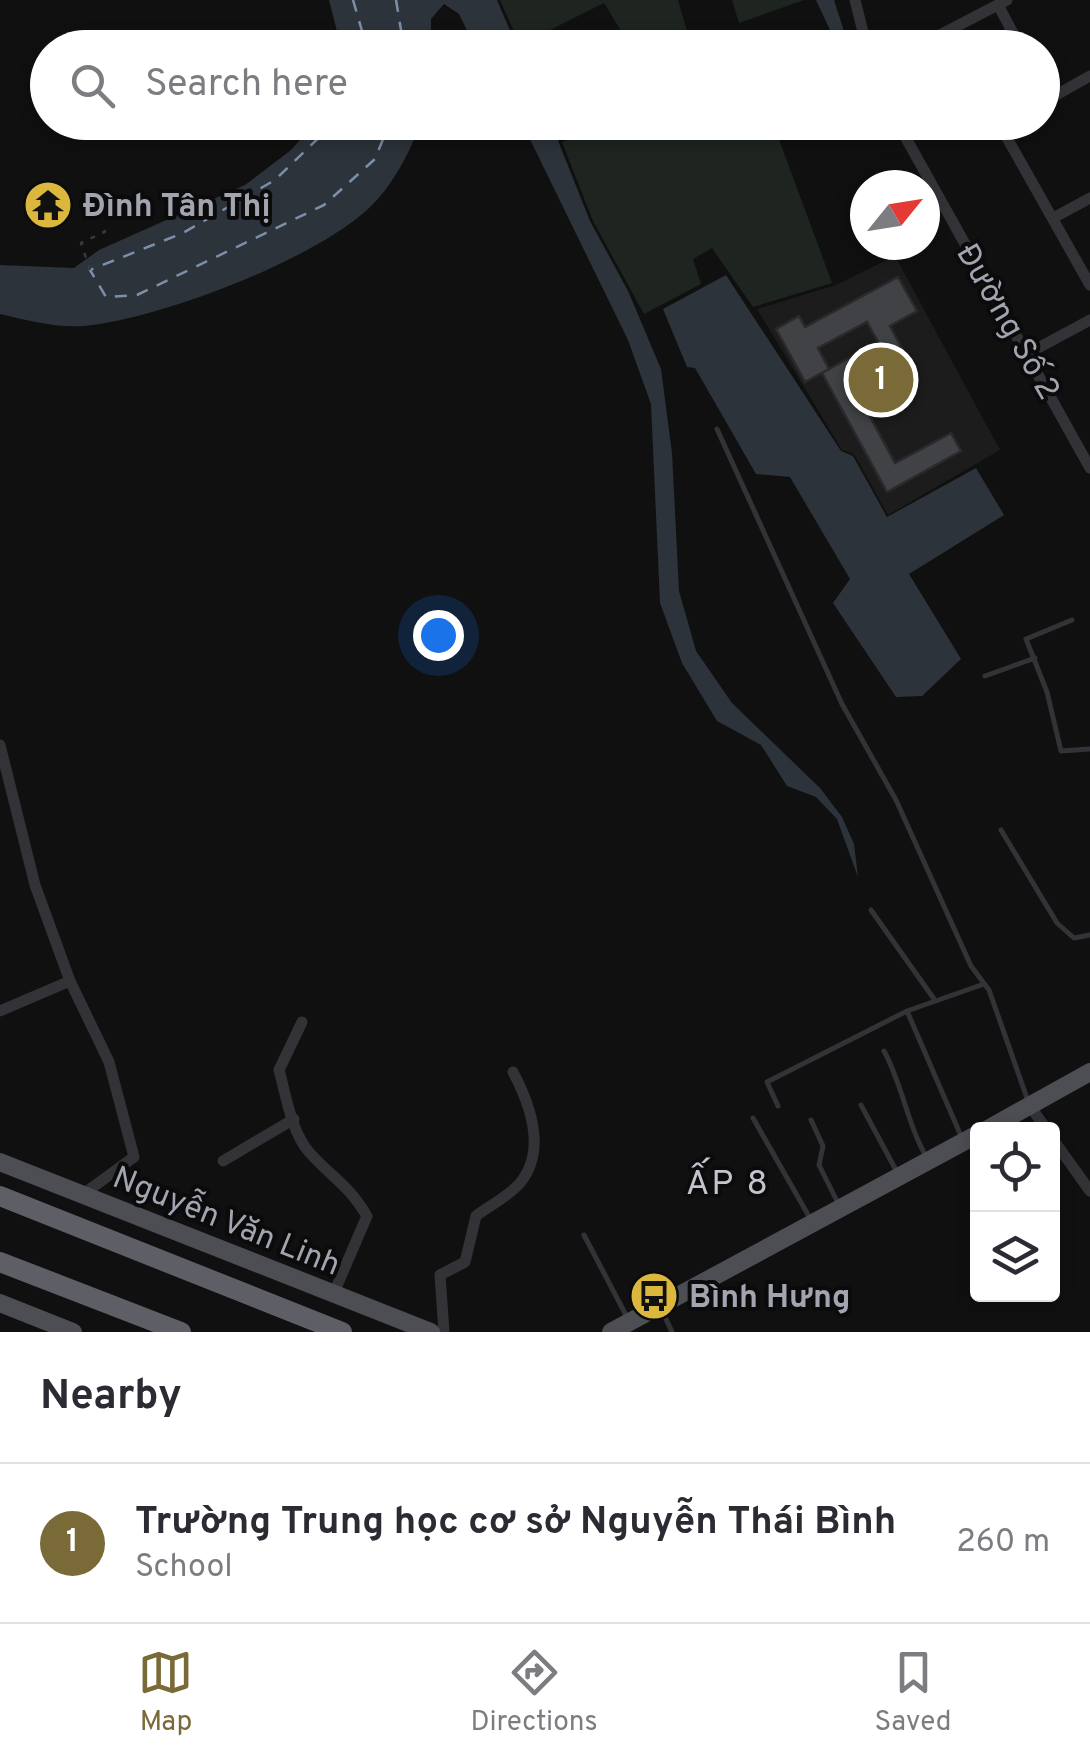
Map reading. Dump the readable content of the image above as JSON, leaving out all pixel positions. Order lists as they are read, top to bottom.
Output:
{
  "streets": {
    "highway": ["Nguyễn Văn Linh"],
    "street": ["Đường Số 2"]
  },
  "districts": ["ẤP 8"],
  "places": {
    "temple": ["Đình Tân Thị"],
    "bus stop": ["Bình Hưng"]
  },
  "north": "top right",
  "page": {
    "search": "Search here",
    "pins": "1",
    "heading": "Nearby",
    "list": [
      {
        "mark": "1",
        "name": "Trường Trung học cơ sở Nguyễn Thái Bình",
        "note": "School",
        "value": "260 m"
      }
    ],
    "nav": ["Map", "Directions", "Saved"]
  }
}
